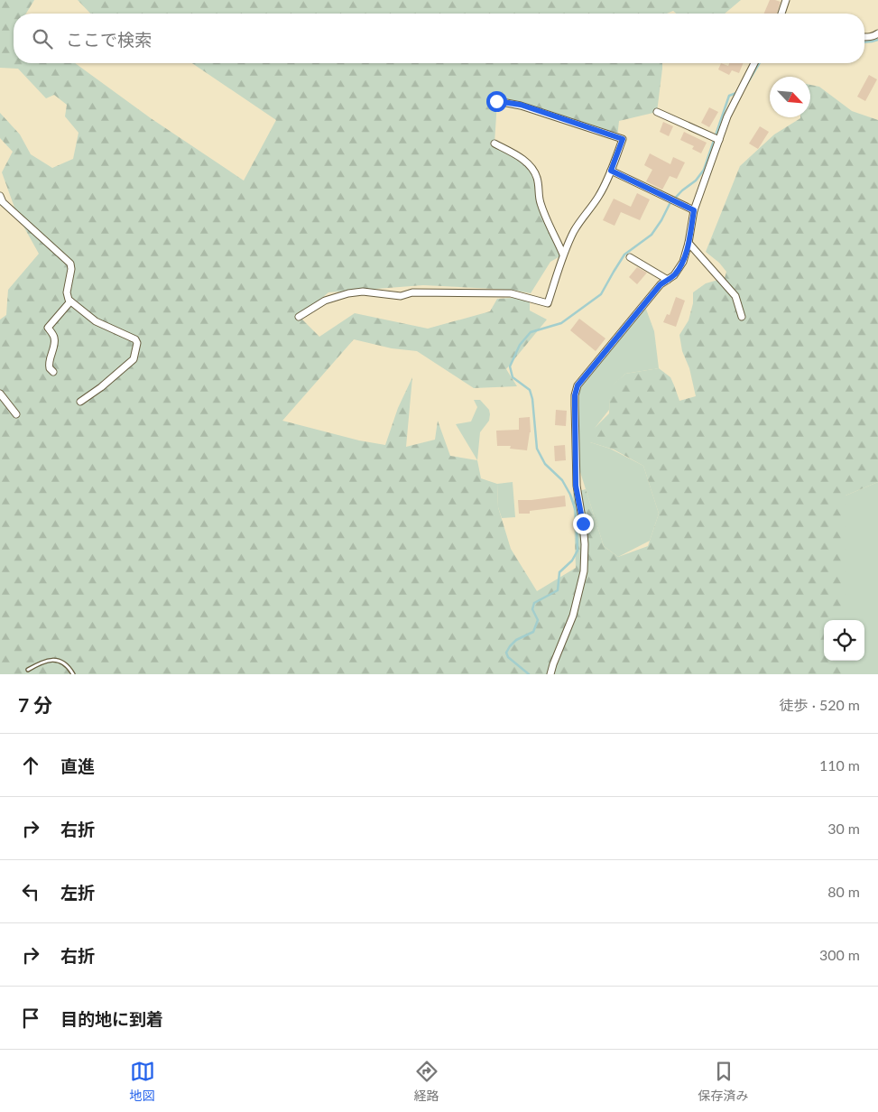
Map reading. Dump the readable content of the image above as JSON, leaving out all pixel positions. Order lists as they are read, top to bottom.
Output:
{
  "north": "bottom right",
  "page": {
    "search": "ここで検索",
    "heading": ["7 分", "徒歩 · 520 m"],
    "list": [
      ["直進", "110 m"],
      ["右折", "30 m"],
      ["左折", "80 m"],
      ["右折", "300 m"],
      "目的地に到着"
    ],
    "nav": ["地図", "経路", "保存済み"]
  }
}
